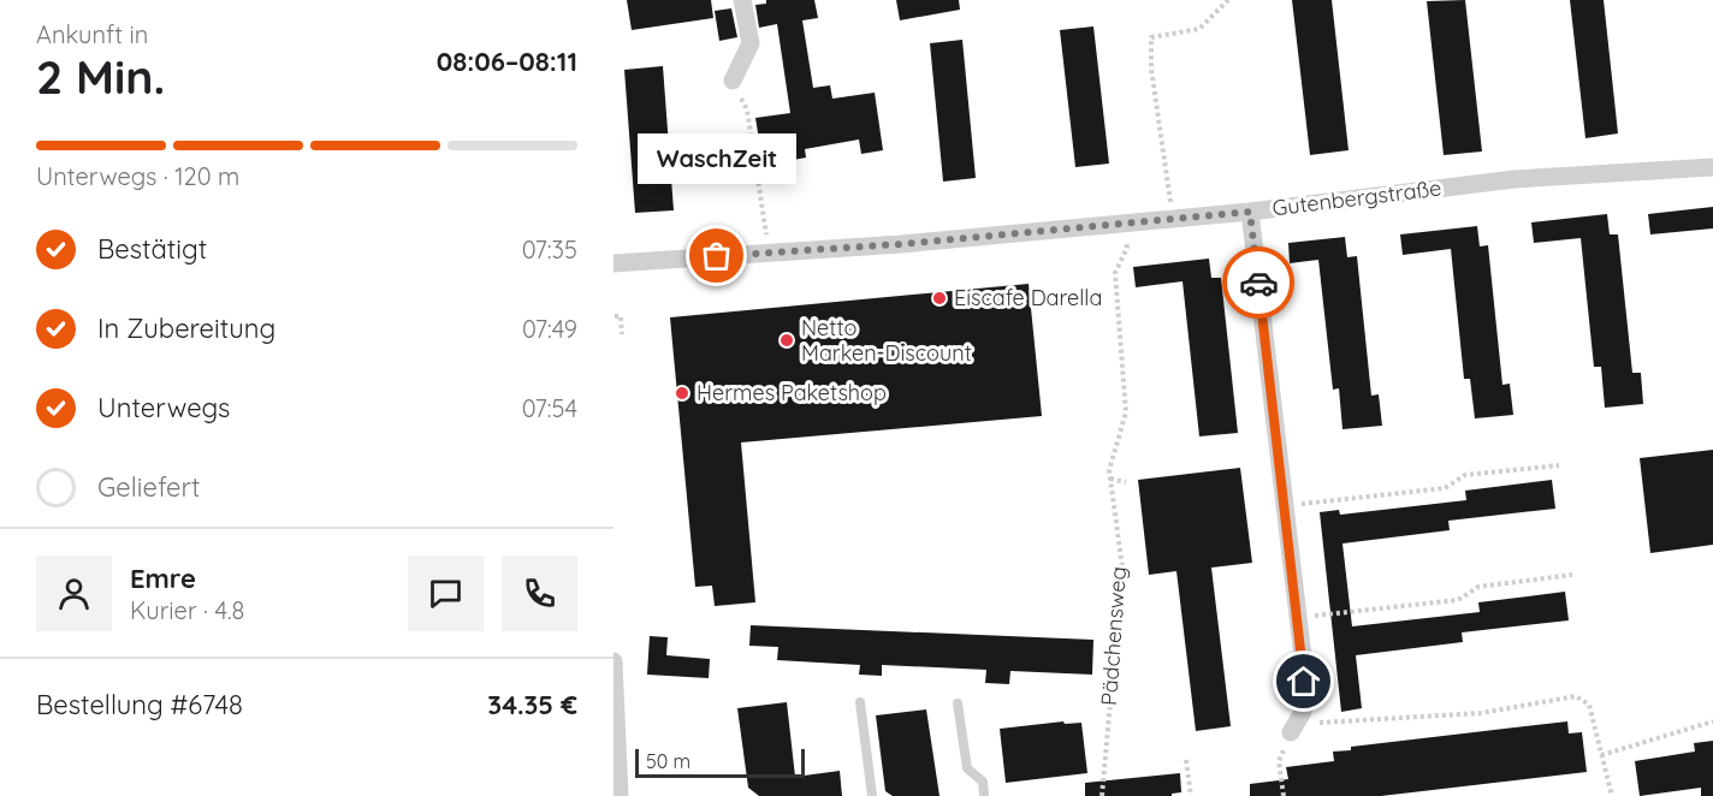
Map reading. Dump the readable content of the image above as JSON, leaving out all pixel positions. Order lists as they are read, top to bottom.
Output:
{
  "streets": {
    "street": ["Gutenbergstraße"],
    "path": ["Pädchensweg"]
  },
  "crossings": [
    ["Gutenbergstraße", "Pädchensweg"]
  ],
  "places": [
    "WaschZeit",
    "Eiscafe Darella",
    "Netto Marken-Discount",
    "Hermes Paketshop"
  ],
  "scale_bar": "50 m",
  "page": {
    "heading": ["2 Min.", "Ankunft in", "08:06–08:11"],
    "panel": [
      "Emre",
      "Kurier · 4.8",
      "Bestellung #6748",
      "34.35 €"
    ],
    "bar": "Unterwegs · 120 m",
    "bubble": "WaschZeit",
    "list": [
      ["Bestätigt", "07:35"],
      ["In Zubereitung", "07:49"],
      ["Unterwegs", "07:54"],
      "Geliefert"
    ],
    "scale": "50 m"
  }
}
